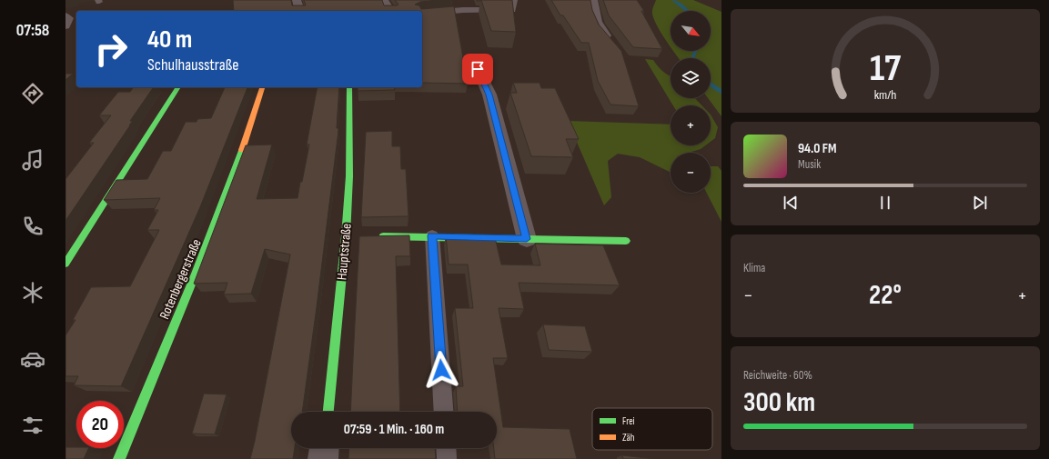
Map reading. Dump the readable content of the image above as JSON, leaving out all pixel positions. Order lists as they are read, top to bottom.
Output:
{
  "streets": {
    "street": ["Hauptstraße", "Rotenbergerstraße"]
  },
  "legend": ["Frei", "Zäh"],
  "north": "bottom right",
  "page": {
    "tabs": "07:58",
    "map_buttons": ["+", "−"],
    "turn": ["40 m", "Schulhausstraße"],
    "song": ["94.0 FM", "Musik"],
    "tile": [
      "Klima",
      ["Reichweite · 60%", "300 km"]
    ],
    "heat": ["−", "22°", "+"],
    "limit": "20",
    "trip": "07:59 · 1 Min. · 160 m",
    "gauge": ["17", "km/h"]
  }
}
